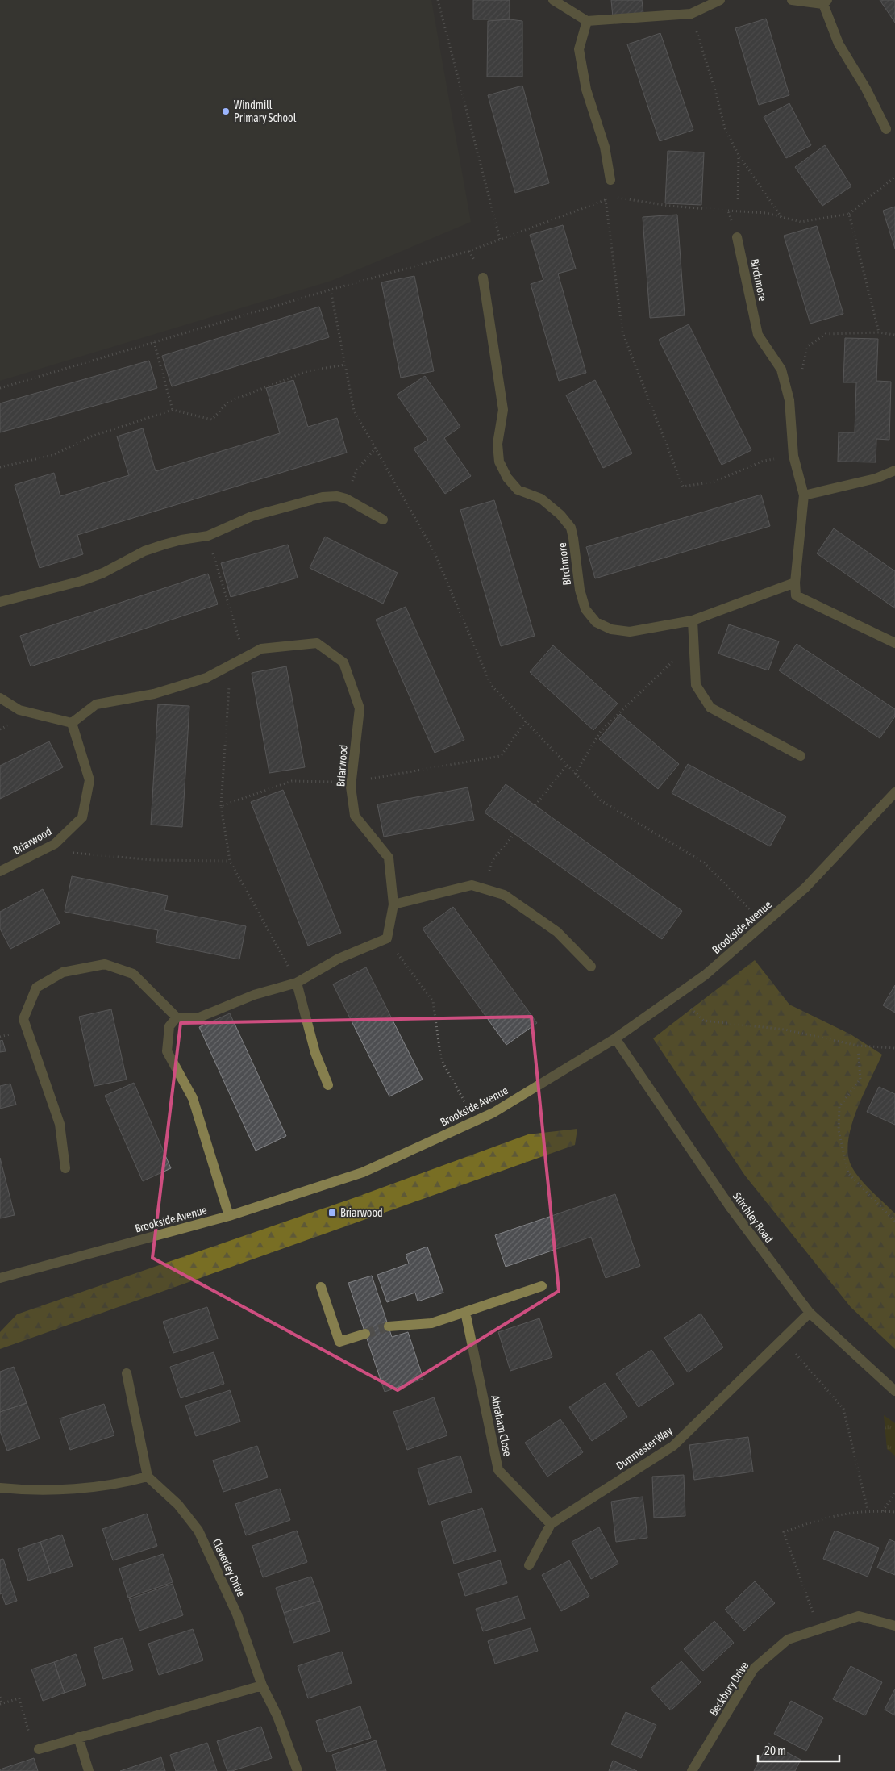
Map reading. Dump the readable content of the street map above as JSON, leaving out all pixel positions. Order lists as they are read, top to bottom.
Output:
{
  "streets": {
    "street": [
      "Birchmore",
      "Briarwood",
      "Brookside Avenue",
      "Stirchley Road",
      "Abraham Close",
      "Dunmaster Way",
      "Claverley Drive",
      "Beckbury Drive"
    ]
  },
  "crossings": [
    ["Brookside Avenue", "Stirchley Road"],
    ["Stirchley Road", "Dunmaster Way"],
    ["Abraham Close", "Dunmaster Way"]
  ],
  "places": {
    "other": ["Windmill Primary School"],
    "transit": ["Briarwood"]
  },
  "scale_bar": "20 m"
}
